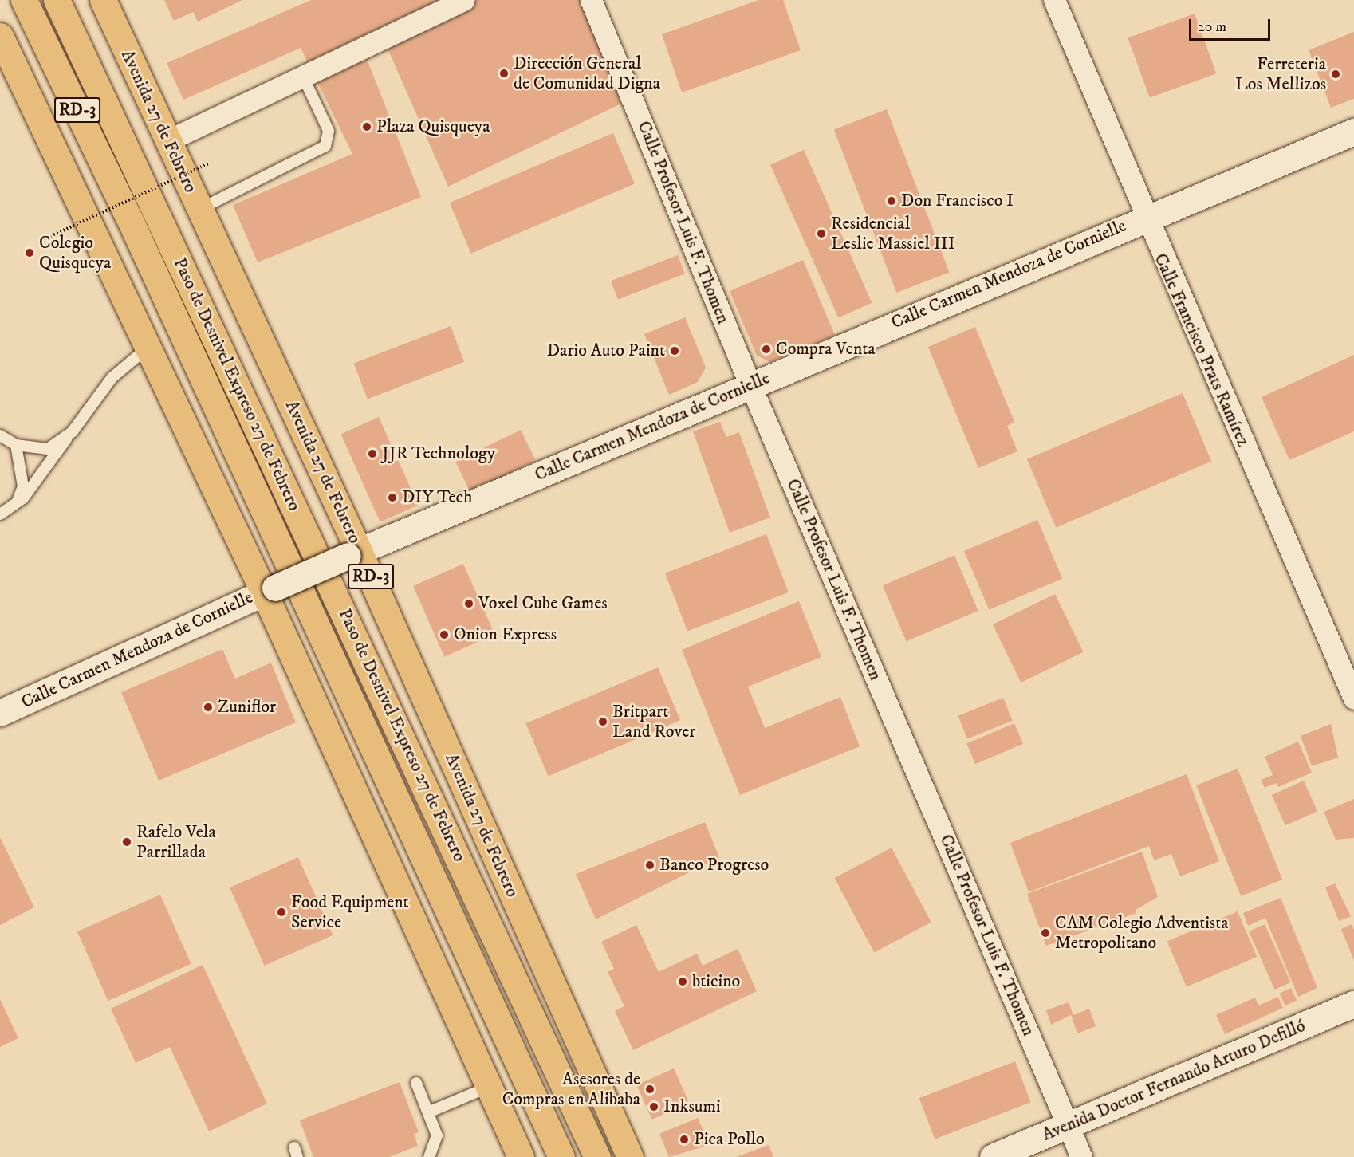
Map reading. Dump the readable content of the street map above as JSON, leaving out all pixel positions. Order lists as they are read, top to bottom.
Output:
{
  "streets": {
    "main road": ["RD-3", "Avenida 27 de Febrero", "Paso de Desnivel Expreso 27 de Febrero"],
    "street": [
      "Calle Profesor Luis F. Thomen",
      "Calle Carmen Mendoza de Cornielle",
      "Calle Francisco Prats Ramírez",
      "Avenida Doctor Fernando Arturo Defilló"
    ]
  },
  "crossings": [
    ["RD-3", "Calle Carmen Mendoza de Cornielle"],
    ["Avenida 27 de Febrero", "Calle Carmen Mendoza de Cornielle"],
    ["Calle Profesor Luis F. Thomen", "Calle Carmen Mendoza de Cornielle"],
    ["Calle Profesor Luis F. Thomen", "Avenida Doctor Fernando Arturo Defilló"],
    ["Calle Carmen Mendoza de Cornielle", "Calle Francisco Prats Ramírez"]
  ],
  "places": [
    "Dirección General de Comunidad Digna",
    "Ferreteria Los Mellizos",
    "Plaza Quisqueya",
    "Don Francisco I",
    "Residencial Leslie Massiel III",
    "Colegio Quisqueya",
    "Compra Venta",
    "Dario Auto Paint",
    "JJR Technology",
    "DIY Tech",
    "Voxel Cube Games",
    "Onion Express",
    "Zuniflor",
    "Britpart Land Rover",
    "Rafelo Vela Parrillada",
    "Banco Progreso",
    "Food Equipment Service",
    "CAM Colegio Adventista Metropolitano",
    "bticino",
    "Asesores de Compras en Alibaba",
    "Inksumi",
    "Pica Pollo"
  ],
  "scale_bar": "20 m"
}
